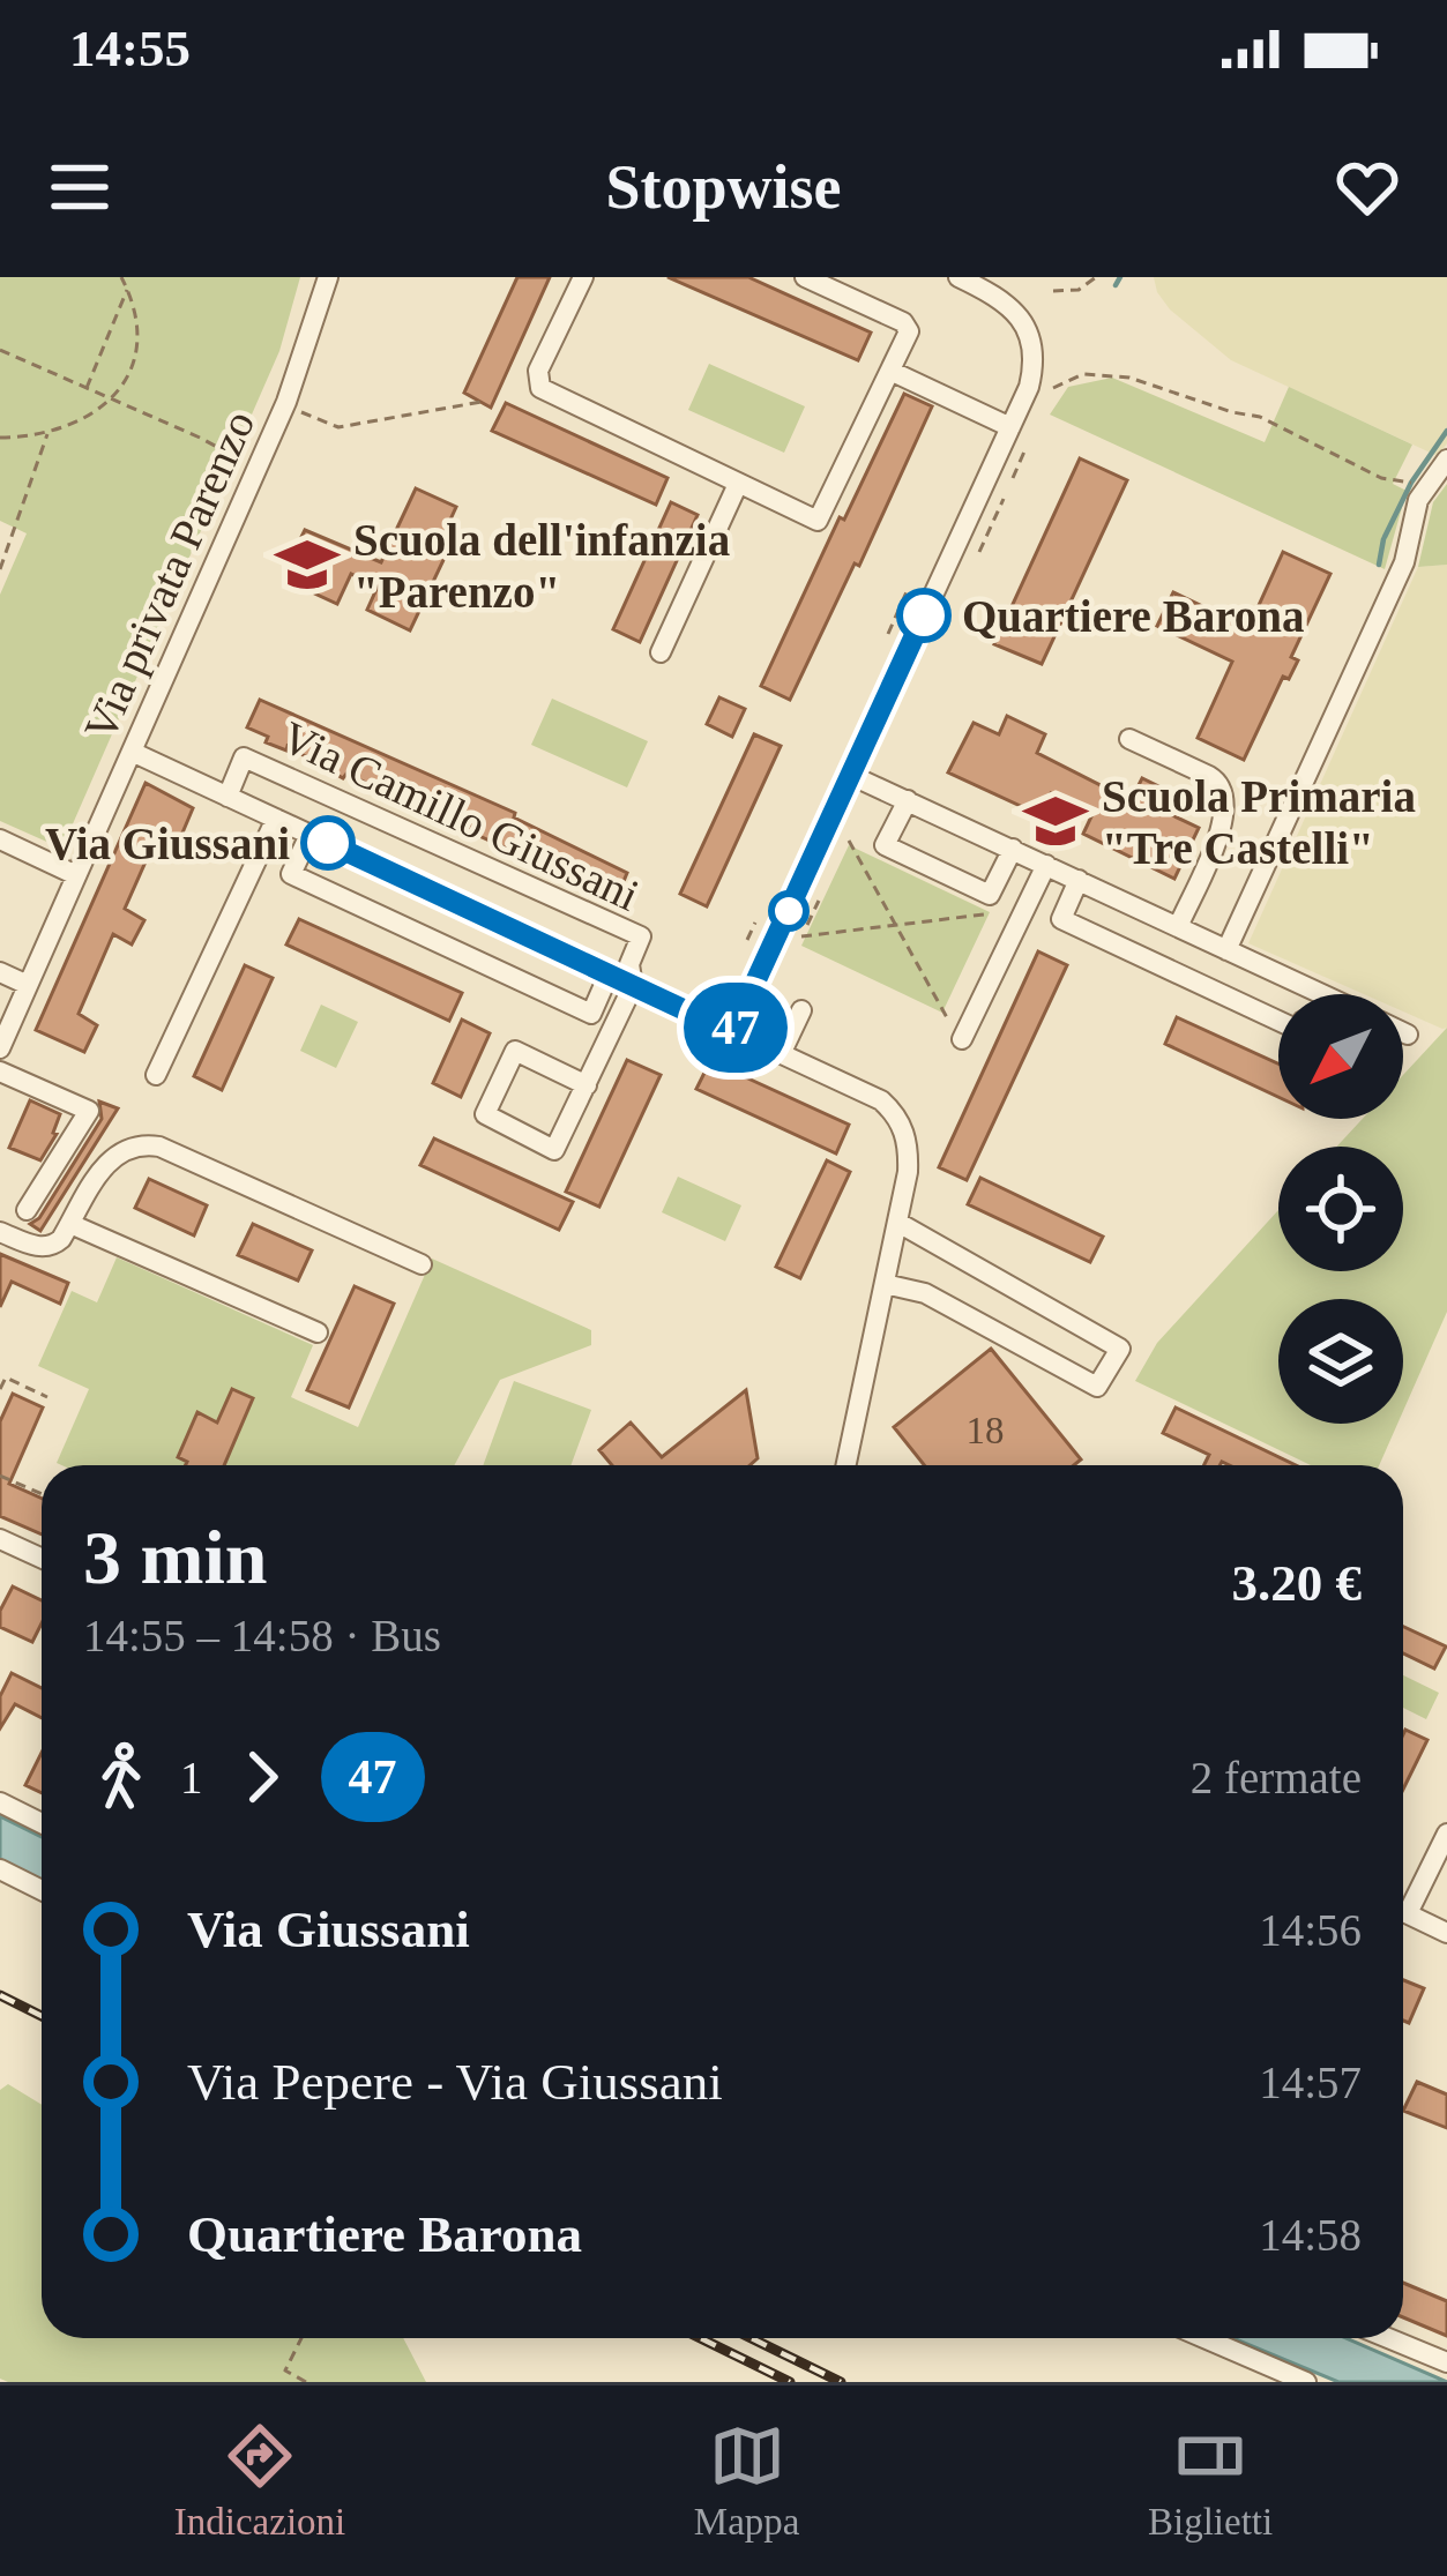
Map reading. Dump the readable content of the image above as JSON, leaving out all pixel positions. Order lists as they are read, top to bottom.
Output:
{
  "streets": {
    "street": ["Via privata Parenzo", "Via Camillo Giussani"]
  },
  "crossings": [
    ["Via privata Parenzo", "Via Camillo Giussani"]
  ],
  "places": {
    "school or university": ["Scuola dell'infanzia \"Parenzo\"", "Scuola Primaria \"Tre Castelli\""],
    "other": ["Quartiere Barona", "Via Giussani"]
  },
  "lines": ["bus line 47"],
  "house_numbers": ["18"],
  "north": "bottom left",
  "page": {
    "status": "14:55",
    "header": "Stopwise",
    "on_map": "47",
    "heading": ["3 min", "14:55 – 14:58 · Bus", "3.20 €"],
    "legs": ["1", "47", "2 fermate"],
    "list": [
      {
        "name": "Via Giussani",
        "value": "14:56"
      },
      {
        "name": "Via Pepere - Via Giussani",
        "value": "14:57"
      },
      {
        "name": "Quartiere Barona",
        "value": "14:58"
      }
    ],
    "tabs": ["Indicazioni", "Mappa", "Biglietti"]
  }
}
